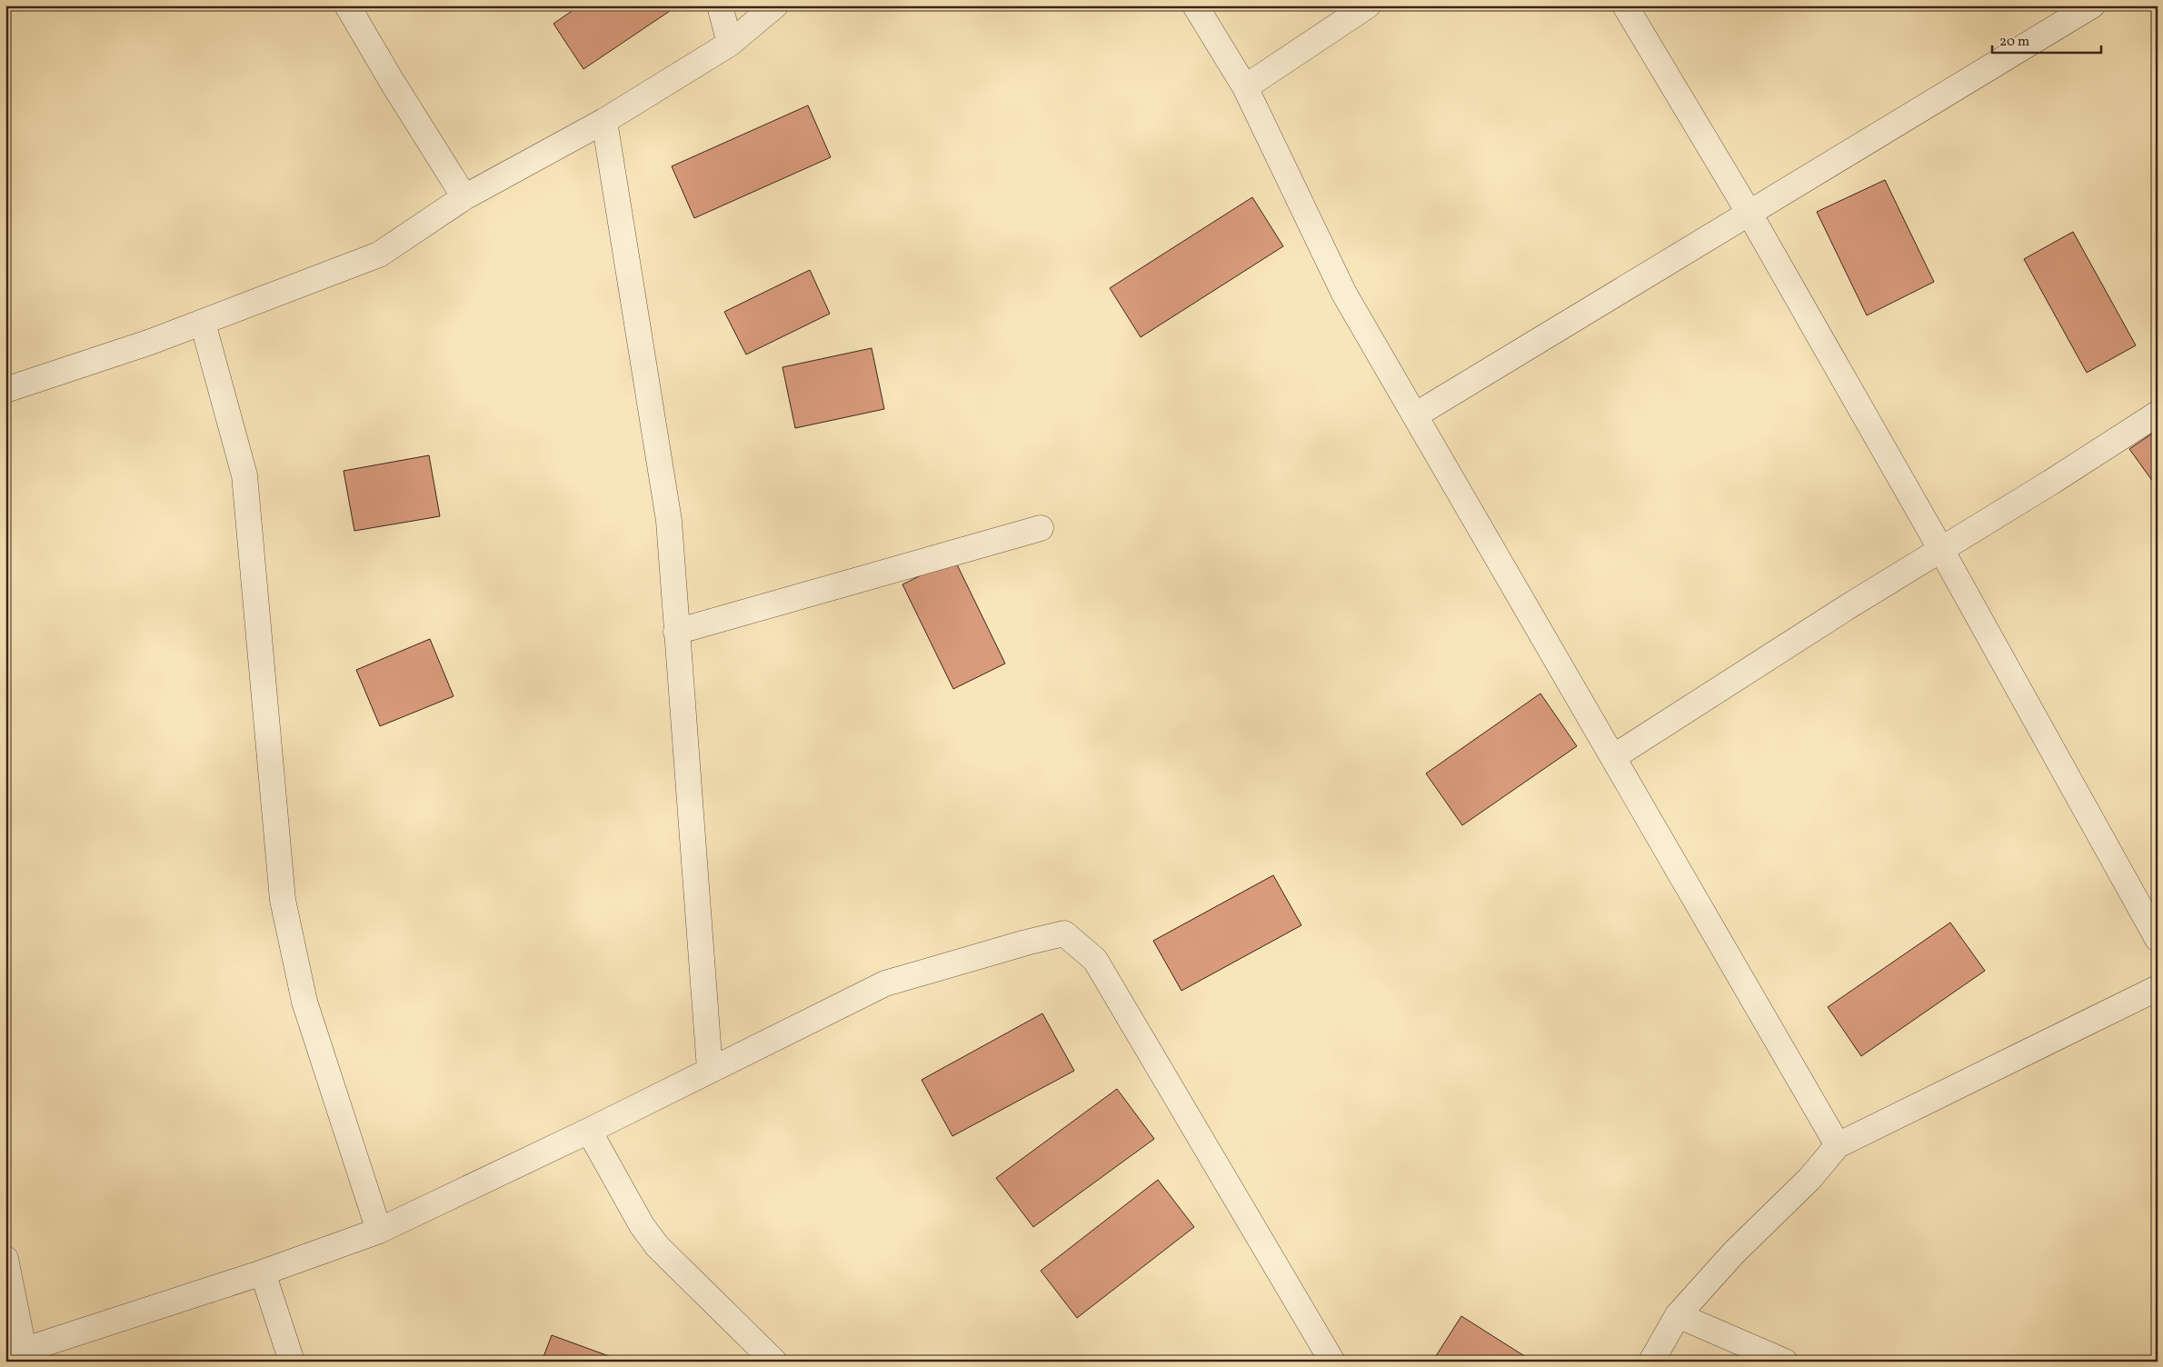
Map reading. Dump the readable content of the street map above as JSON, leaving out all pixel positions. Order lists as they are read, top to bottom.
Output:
{
  "scale_bar": "20 m"
}
